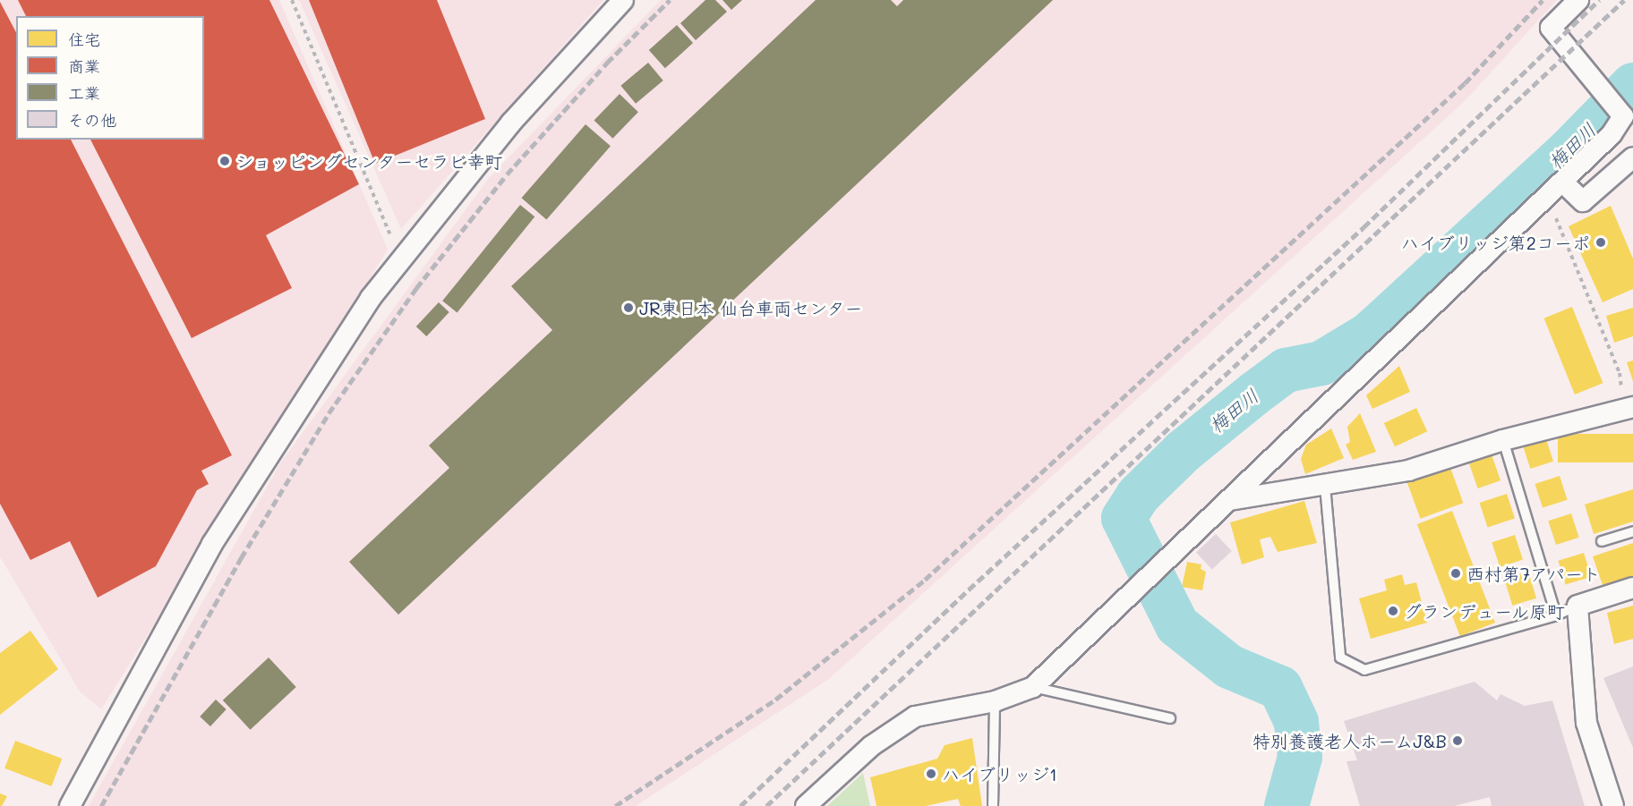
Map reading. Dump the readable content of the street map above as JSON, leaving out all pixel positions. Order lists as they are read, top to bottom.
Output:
{
  "water": ["梅田川"],
  "places": [
    "ショッピングセンターセラビ幸町",
    "ハイブリッジ第2コーポ",
    "JR東日本 仙台車両センター",
    "西村第7アパート",
    "グランデュール原町",
    "特別養護老人ホームJ&B",
    "ハイブリッジ1"
  ],
  "legend": [
    "住宅",
    "商業",
    "工業",
    "その他"
  ]
}
